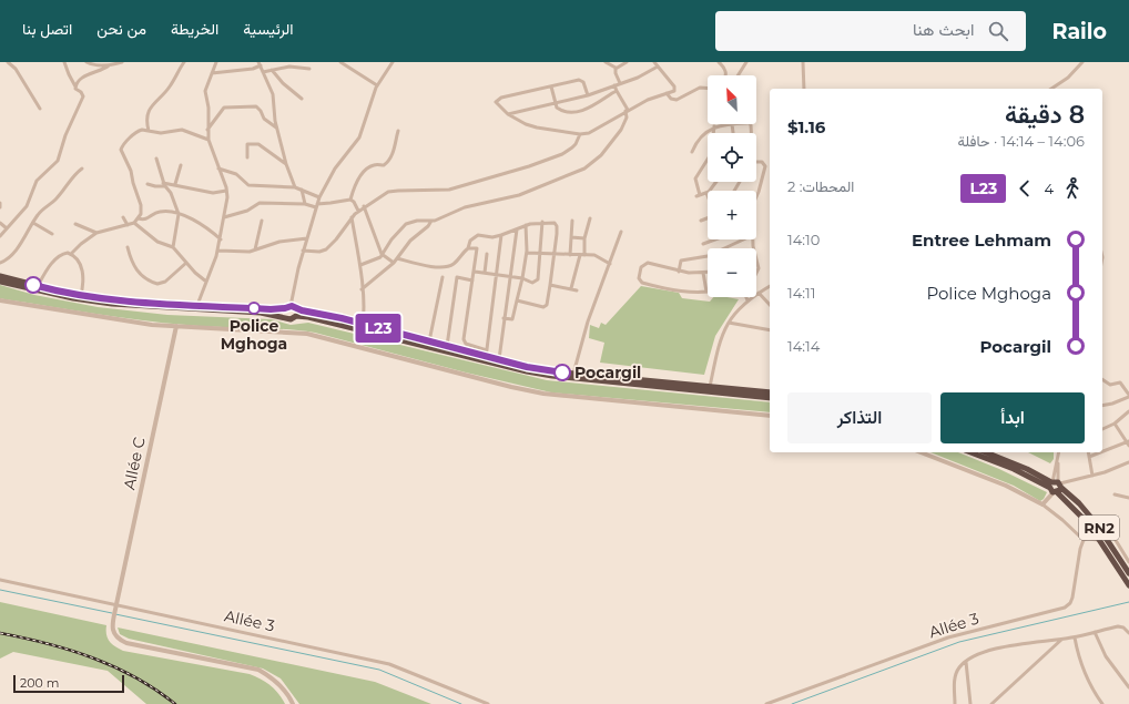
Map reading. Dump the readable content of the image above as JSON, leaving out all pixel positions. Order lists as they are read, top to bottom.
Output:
{
  "streets": {
    "highway": ["RN2"],
    "street": ["Allée C", "Allée 3"]
  },
  "crossings": [
    ["Allée C", "Allée 3"]
  ],
  "places": ["Police Mghoga", "Pocargil"],
  "lines": ["bus line L23"],
  "scale_bar": "200 m",
  "north": "top left",
  "page": {
    "header": "Railo",
    "search": "ابحث هنا",
    "nav": [
      "الرئيسية",
      "الخريطة",
      "من نحن",
      "اتصل بنا"
    ],
    "on_map": "L23",
    "map_buttons": ["+", "−"],
    "heading": ["8 دقيقة", "14:06 – 14:14 · حافلة", "$1.16"],
    "legs": ["4", "L23", "المحطات: 2"],
    "list": [
      {
        "name": "Entree Lehmam",
        "value": "14:10"
      },
      {
        "name": "Police Mghoga",
        "value": "14:11"
      },
      {
        "name": "Pocargil",
        "value": "14:14"
      }
    ],
    "buttons": ["ابدأ", "التذاكر"],
    "scale": "200 m"
  }
}
